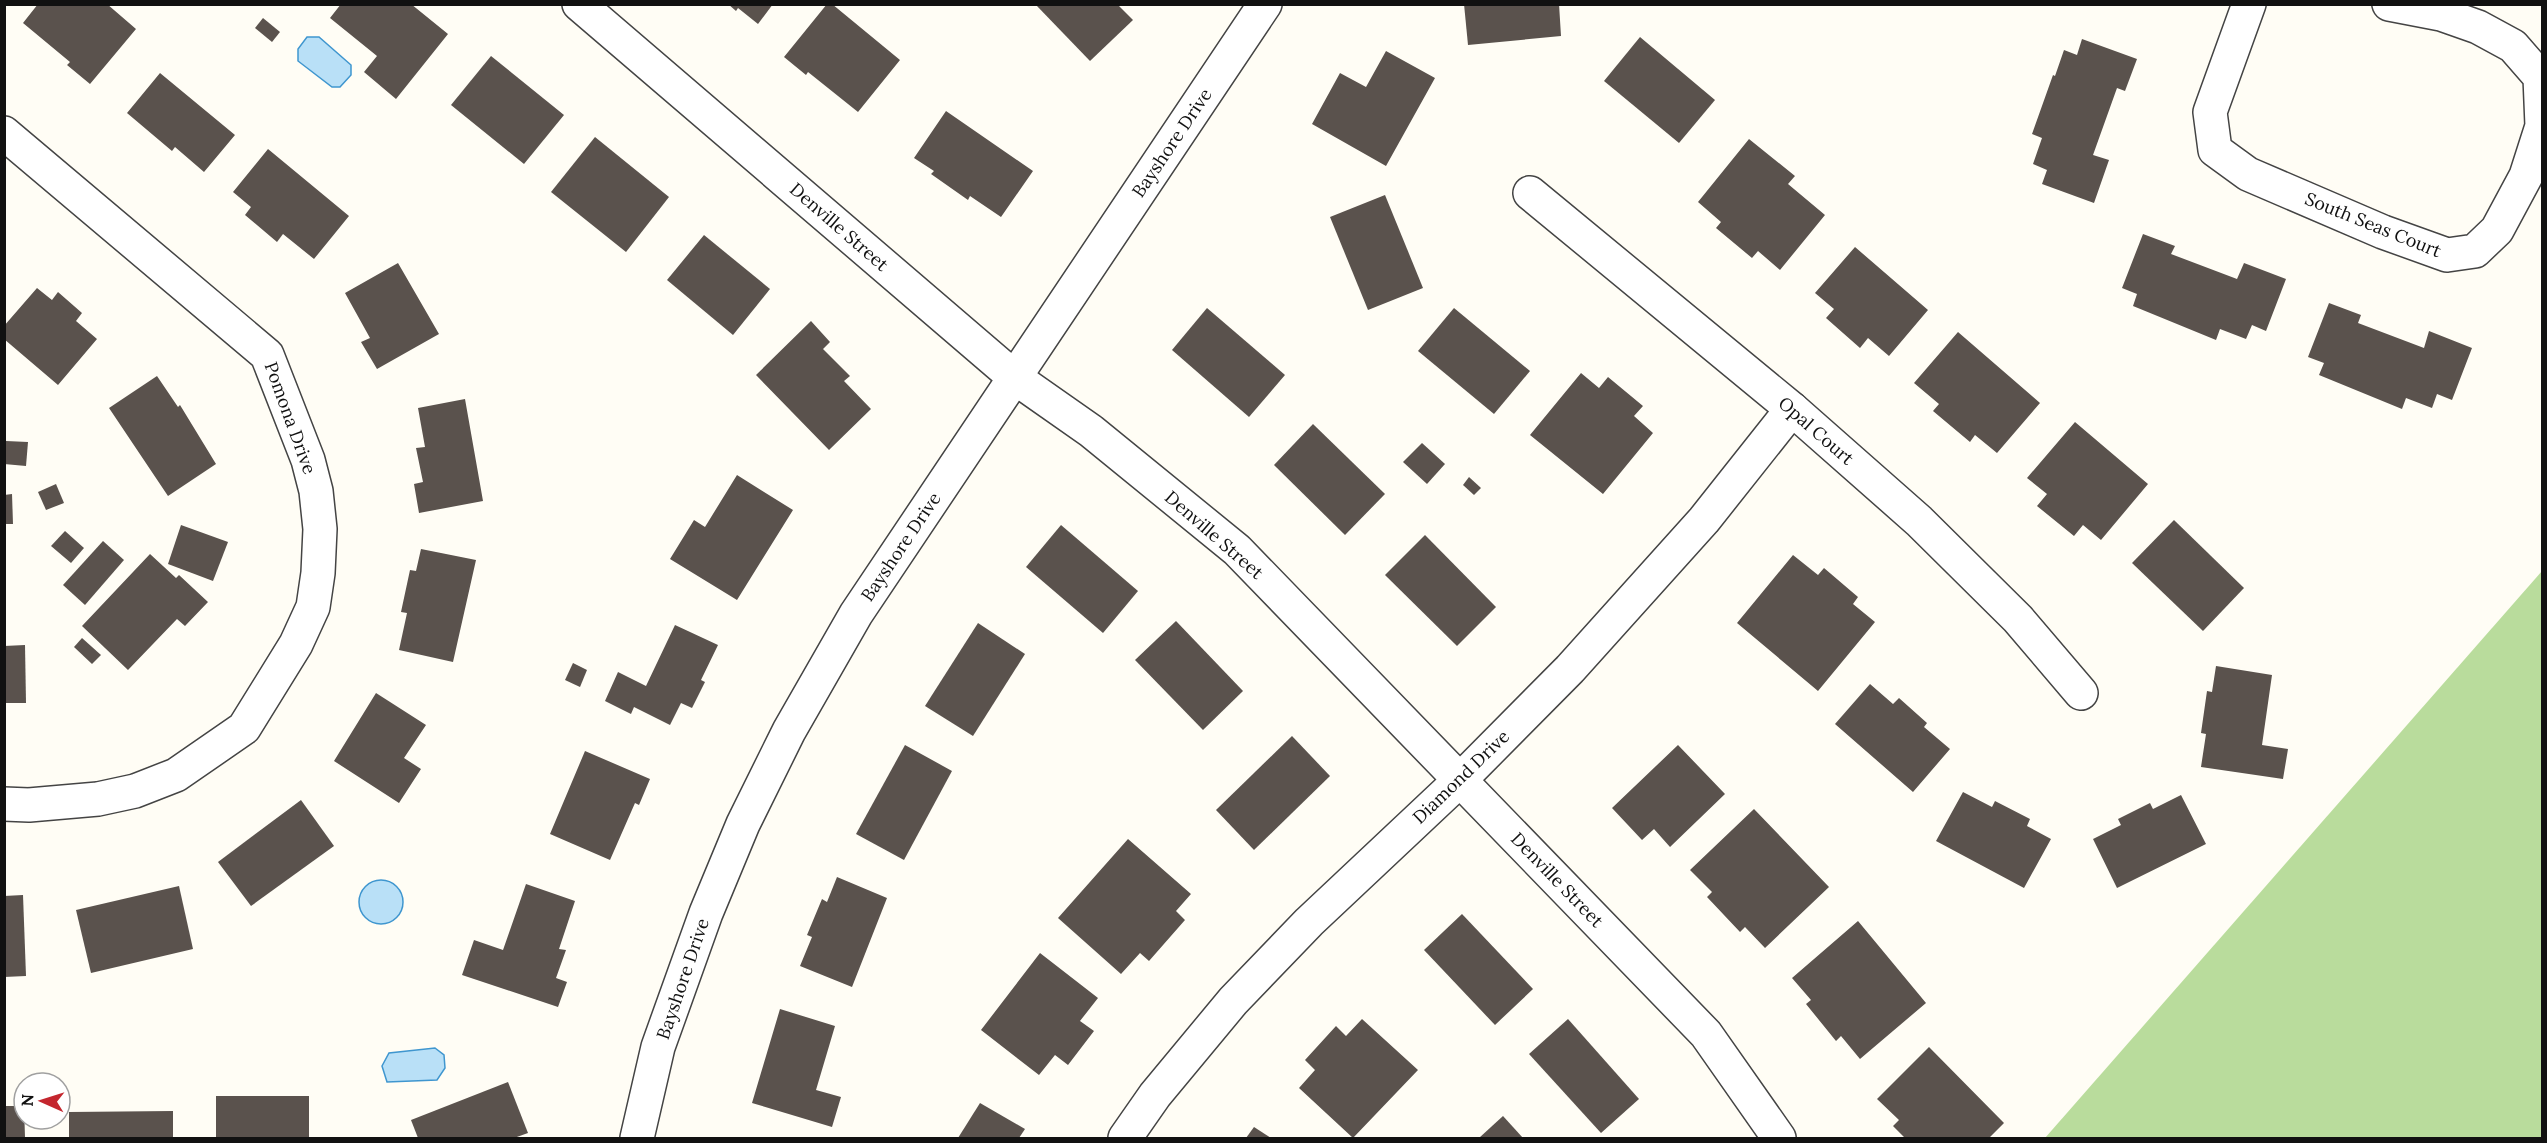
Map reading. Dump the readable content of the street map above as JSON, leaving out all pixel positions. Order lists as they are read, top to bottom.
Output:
{
  "streets": {
    "street": [
      "Bayshore Drive",
      "South Seas Court",
      "Denville Street",
      "Pomona Drive",
      "Opal Court",
      "Diamond Drive"
    ]
  },
  "crossings": [
    ["Bayshore Drive", "Denville Street"],
    ["Denville Street", "Diamond Drive"],
    ["Opal Court", "Diamond Drive"]
  ],
  "north": "left"
}
